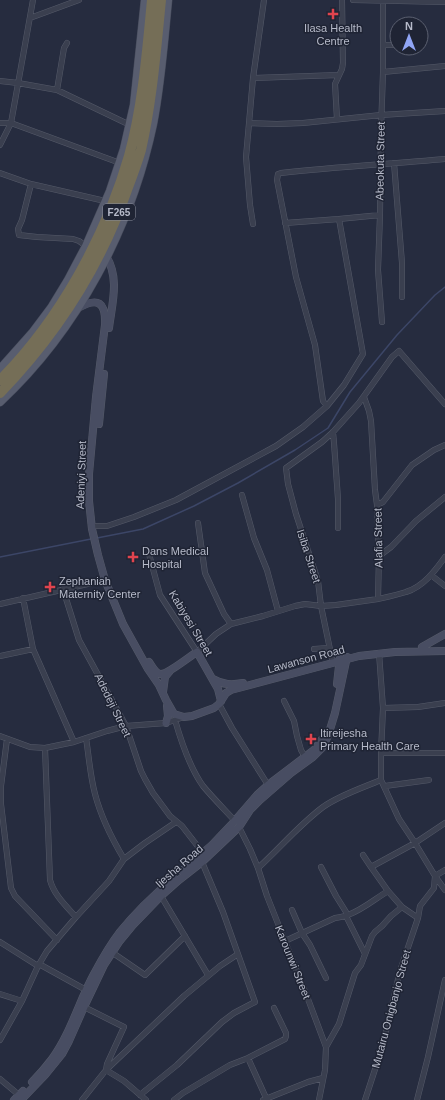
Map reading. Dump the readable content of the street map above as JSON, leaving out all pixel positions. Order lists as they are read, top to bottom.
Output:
{
  "streets": {
    "highway": ["F265"],
    "street": [
      "Abeokuta Street",
      "Adeniyi Street",
      "Alafia Street",
      "Isiba Street",
      "Kabiyesi Street",
      "Lawanson Road",
      "Adedeji Street",
      "Ijesha Road",
      "Karounwi Street",
      "Mutairu Onigbanjo Street"
    ]
  },
  "crossings": [
    ["Adeniyi Street", "Kabiyesi Street"],
    ["Adeniyi Street", "Lawanson Road"],
    ["Kabiyesi Street", "Lawanson Road"],
    ["Lawanson Road", "Ijesha Road"],
    ["Adedeji Street", "Ijesha Road"],
    ["Ijesha Road", "Karounwi Street"]
  ],
  "places": {
    "health": [
      "Ilasa Health Centre",
      "Dans Medical Hospital",
      "Zephaniah Maternity Center",
      "Itireijesha Primary Health Care"
    ]
  },
  "north": "top"
}
